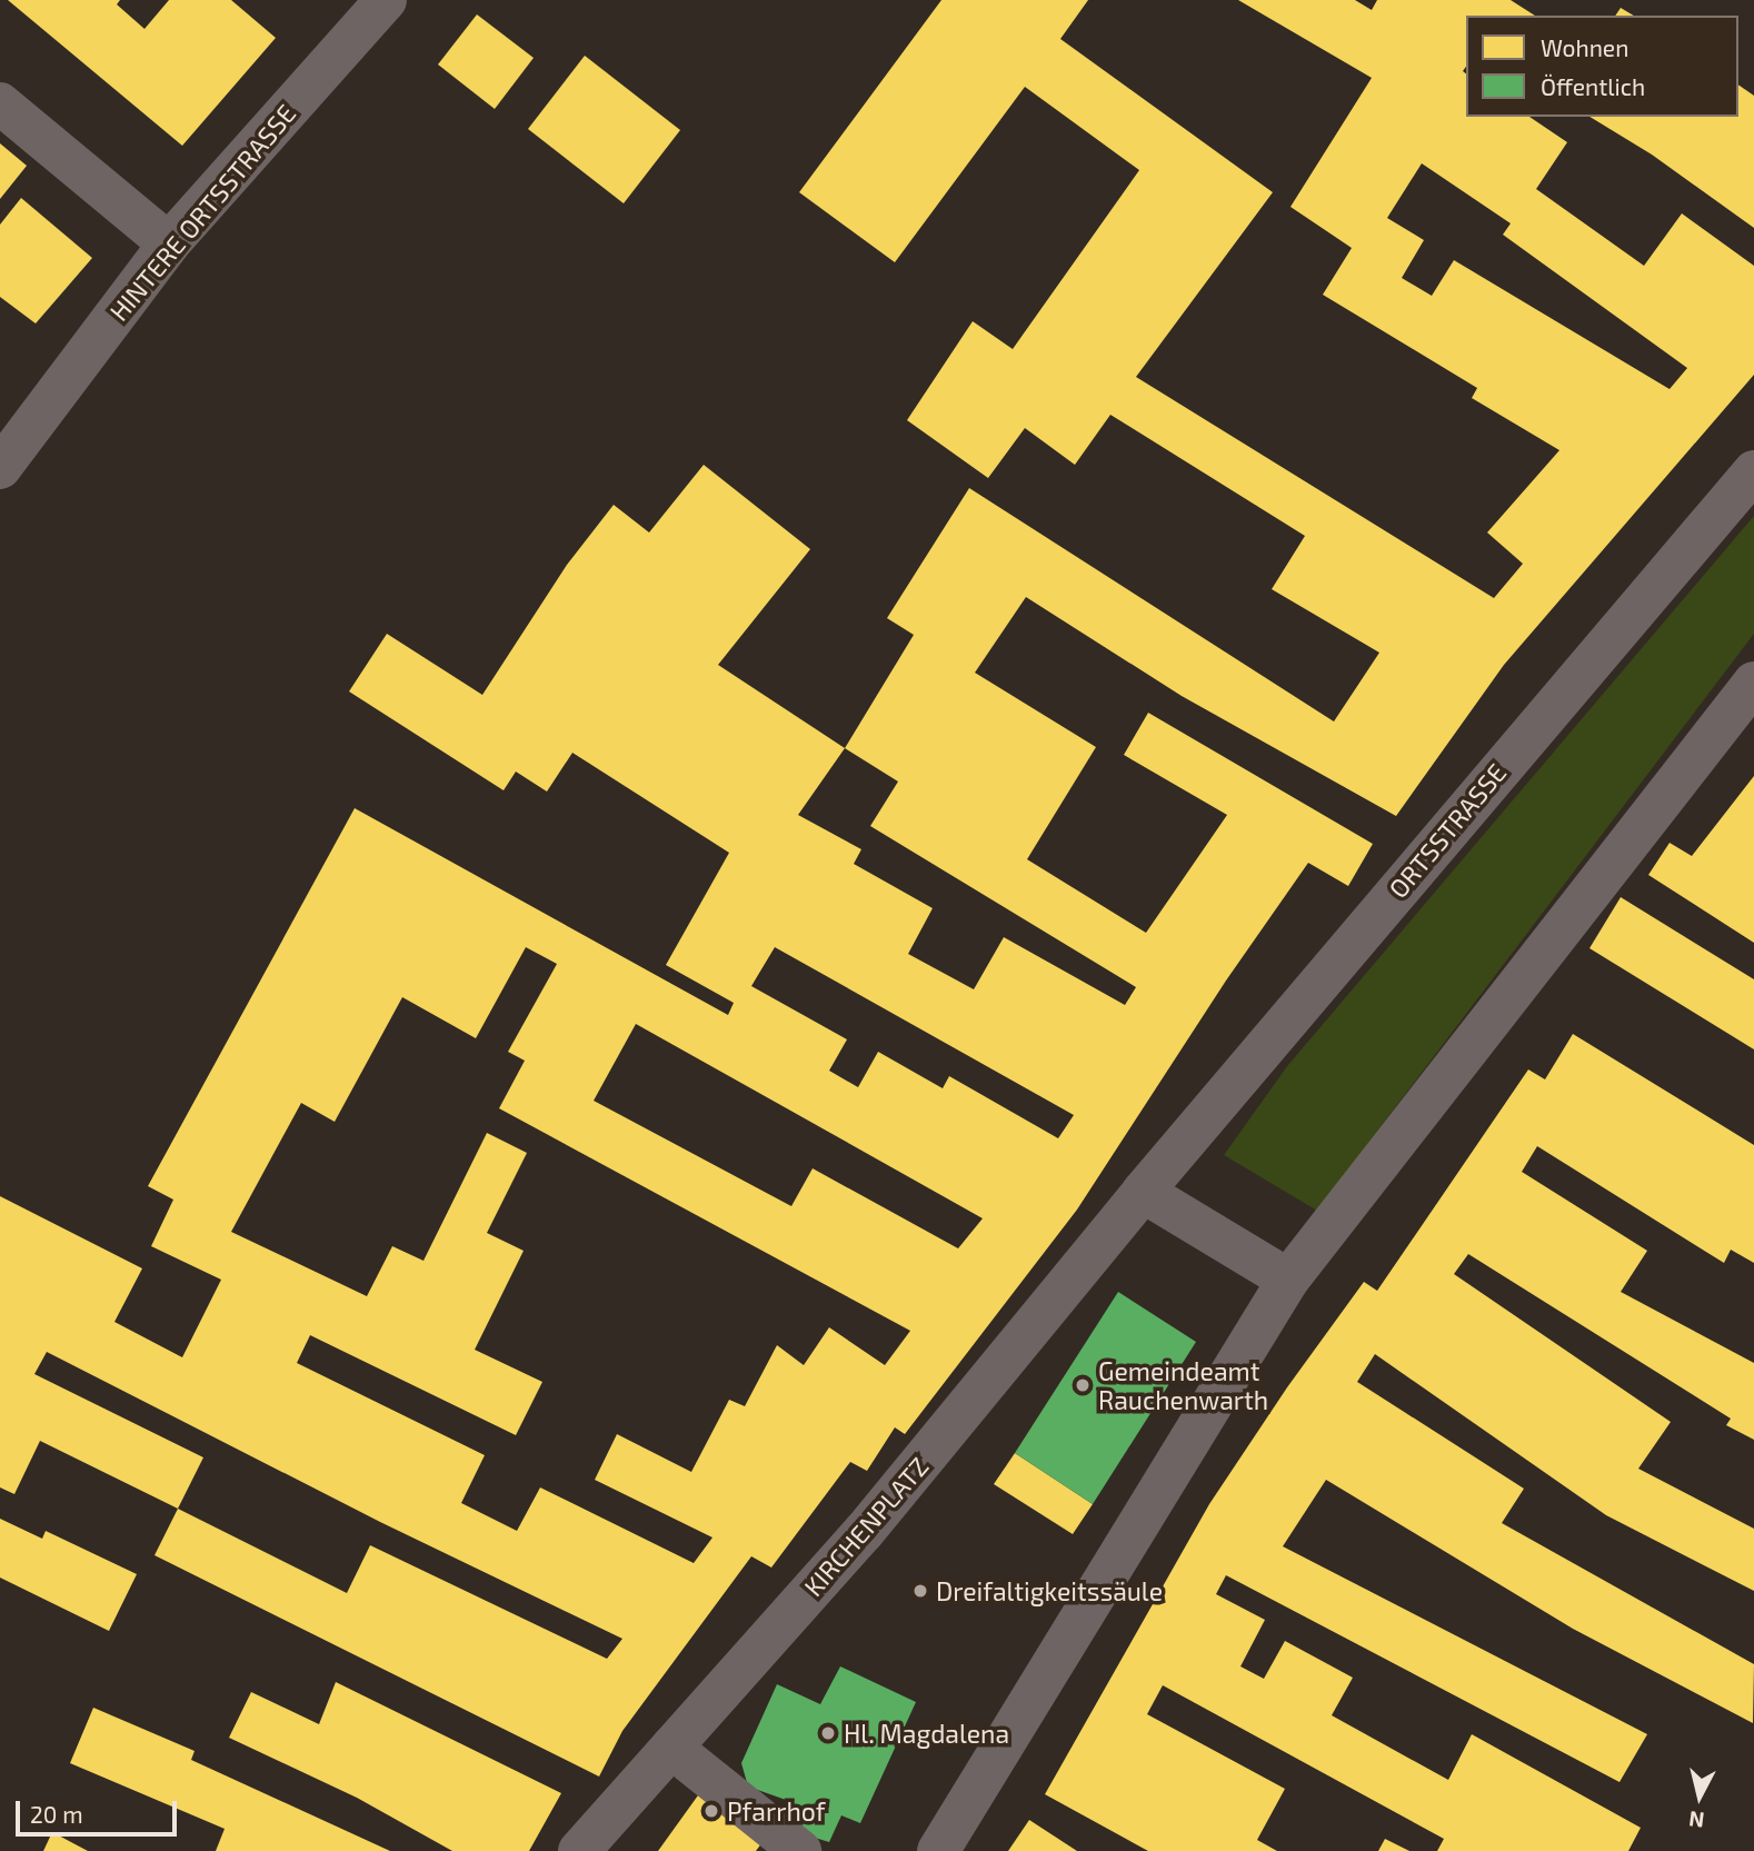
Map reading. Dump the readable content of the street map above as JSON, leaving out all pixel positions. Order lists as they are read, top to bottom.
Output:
{
  "streets": {
    "street": ["HINTERE ORTSSTRASSE", "ORTSSTRASSE", "KIRCHENPLATZ"]
  },
  "crossings": [
    ["ORTSSTRASSE", "KIRCHENPLATZ"]
  ],
  "places": [
    "Gemeindeamt Rauchenwarth",
    "Dreifaltigkeitssäule",
    "Hl. Magdalena",
    "Pfarrhof"
  ],
  "legend": ["Wohnen", "Öffentlich"],
  "scale_bar": "20 m",
  "north": "bottom"
}
